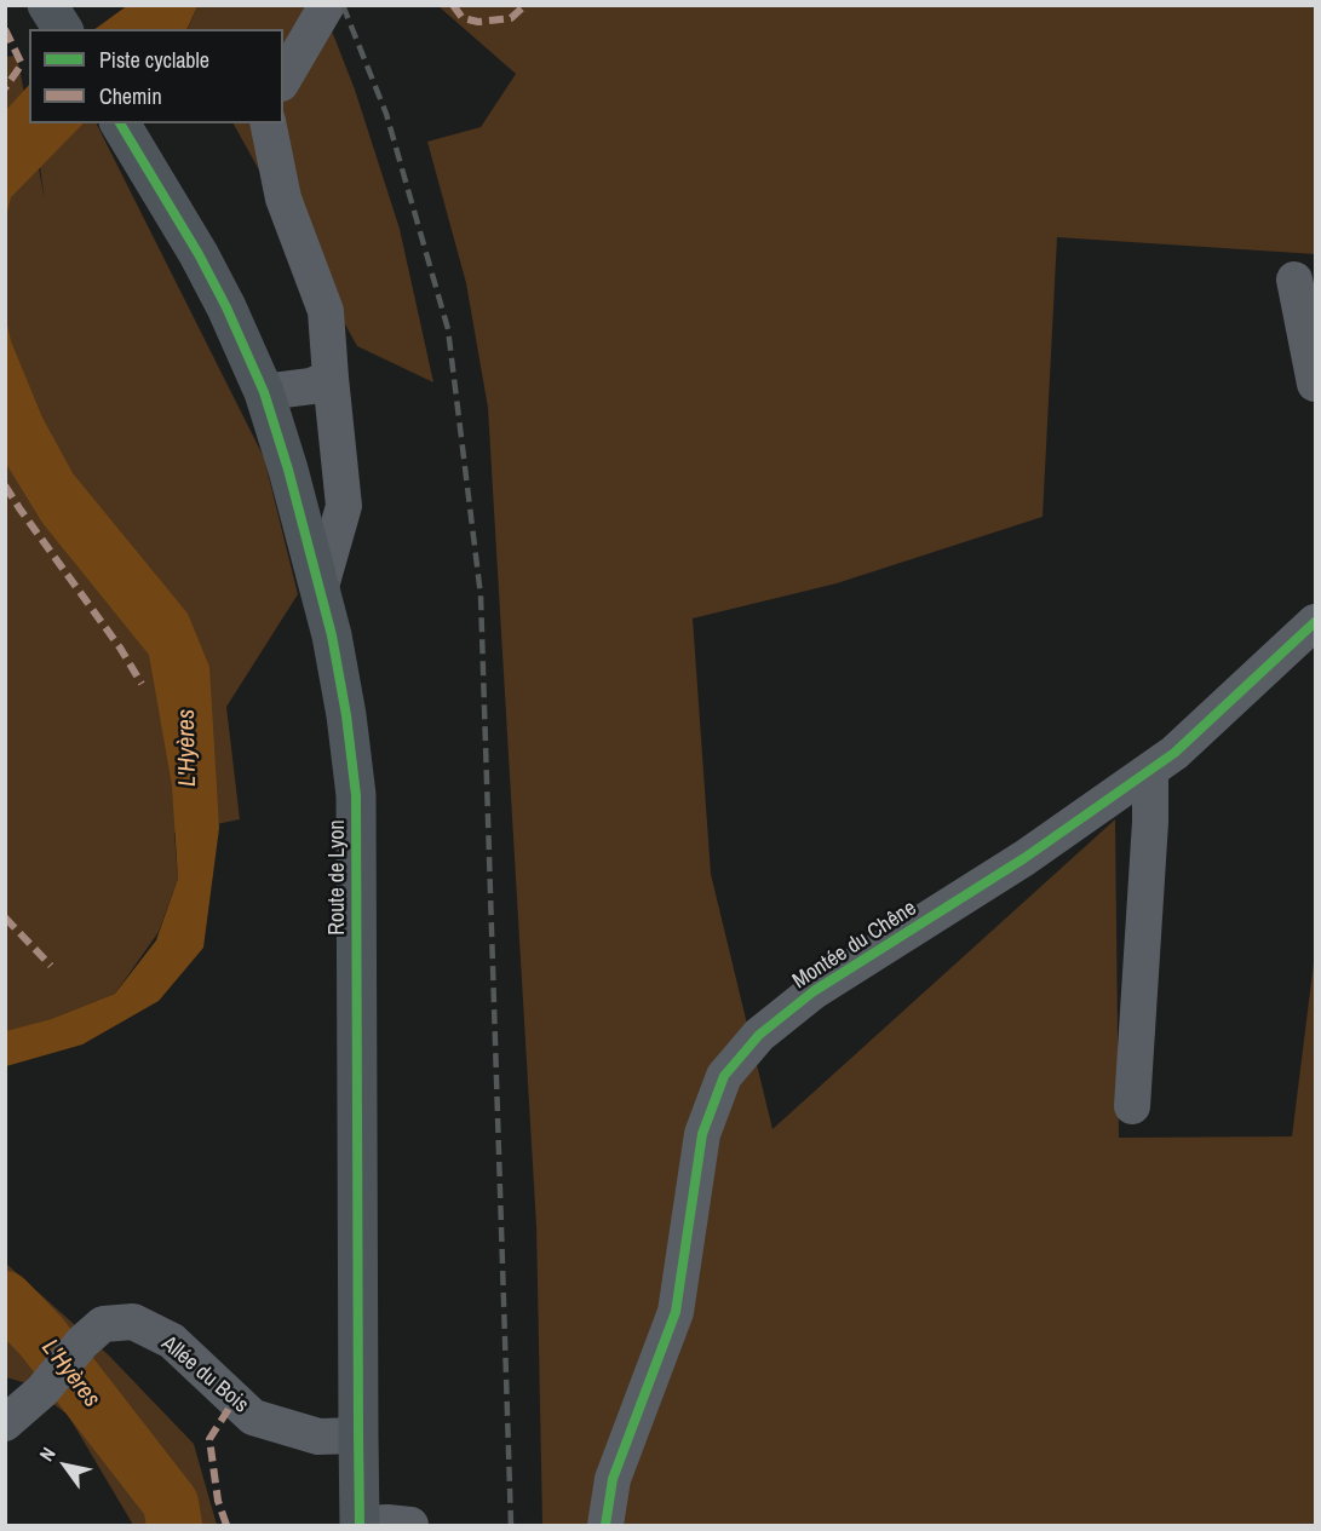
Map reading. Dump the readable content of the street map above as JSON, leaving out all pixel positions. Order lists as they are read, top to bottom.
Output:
{
  "streets": {
    "main road": ["Route de Lyon"],
    "street": ["Montée du Chêne", "Allée du Bois"]
  },
  "crossings": [
    ["Route de Lyon", "Allée du Bois"]
  ],
  "water": ["L'Hyères"],
  "legend": ["Piste cyclable", "Chemin"],
  "north": "top left"
}
